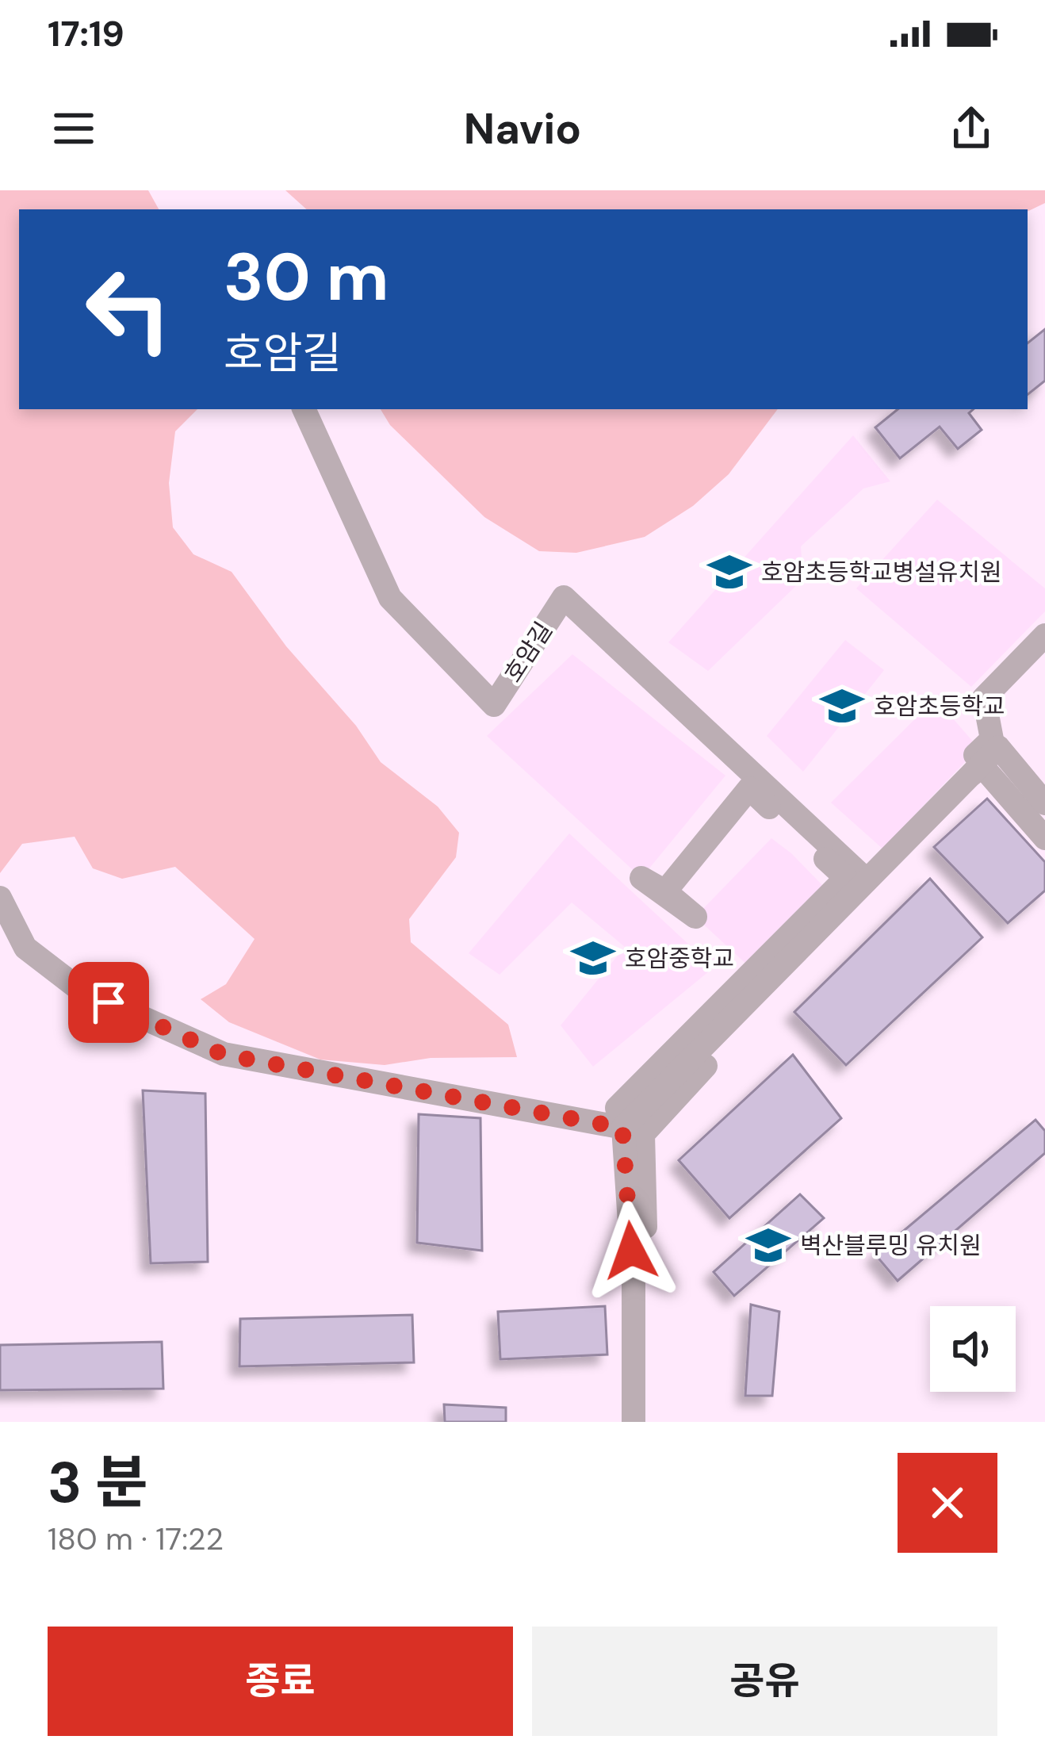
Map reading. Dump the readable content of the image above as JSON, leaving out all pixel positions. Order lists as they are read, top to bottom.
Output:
{
  "streets": {
    "street": ["호암길"]
  },
  "places": {
    "school or university": [
      "호암초등학교병설유치원",
      "호암초등학교",
      "호암중학교",
      "벽산블루밍 유치원"
    ]
  },
  "page": {
    "status": "17:19",
    "header": "Navio",
    "turn": ["30 m", "호암길"],
    "heading": ["3 분", "180 m · 17:22"],
    "buttons": ["종료", "공유"]
  }
}
